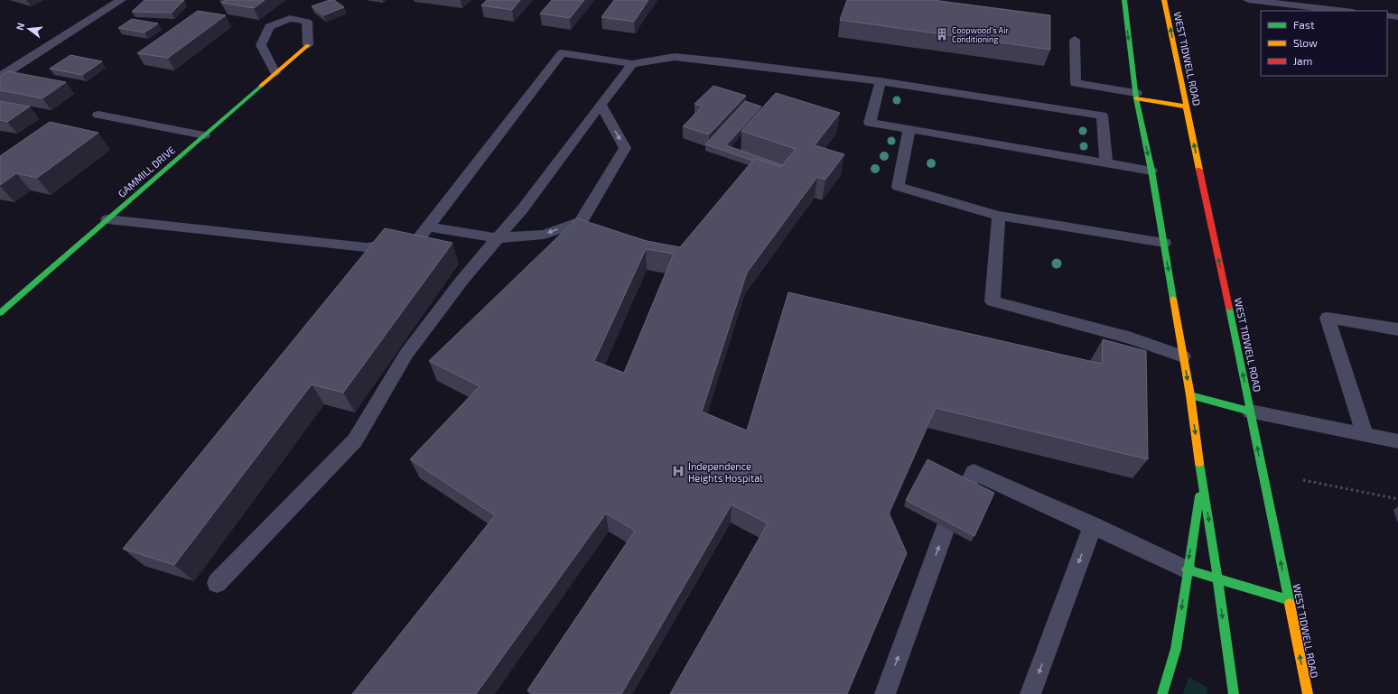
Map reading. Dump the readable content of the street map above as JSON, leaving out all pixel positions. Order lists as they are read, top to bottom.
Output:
{
  "streets": {
    "main road": ["WEST TIDWELL ROAD", "GAMMILL DRIVE"]
  },
  "places": {
    "building": ["Coopwood's Air Conditioning"],
    "hospital": ["Independence Heights Hospital"]
  },
  "legend": ["Fast", "Slow", "Jam"],
  "north": "left"
}
